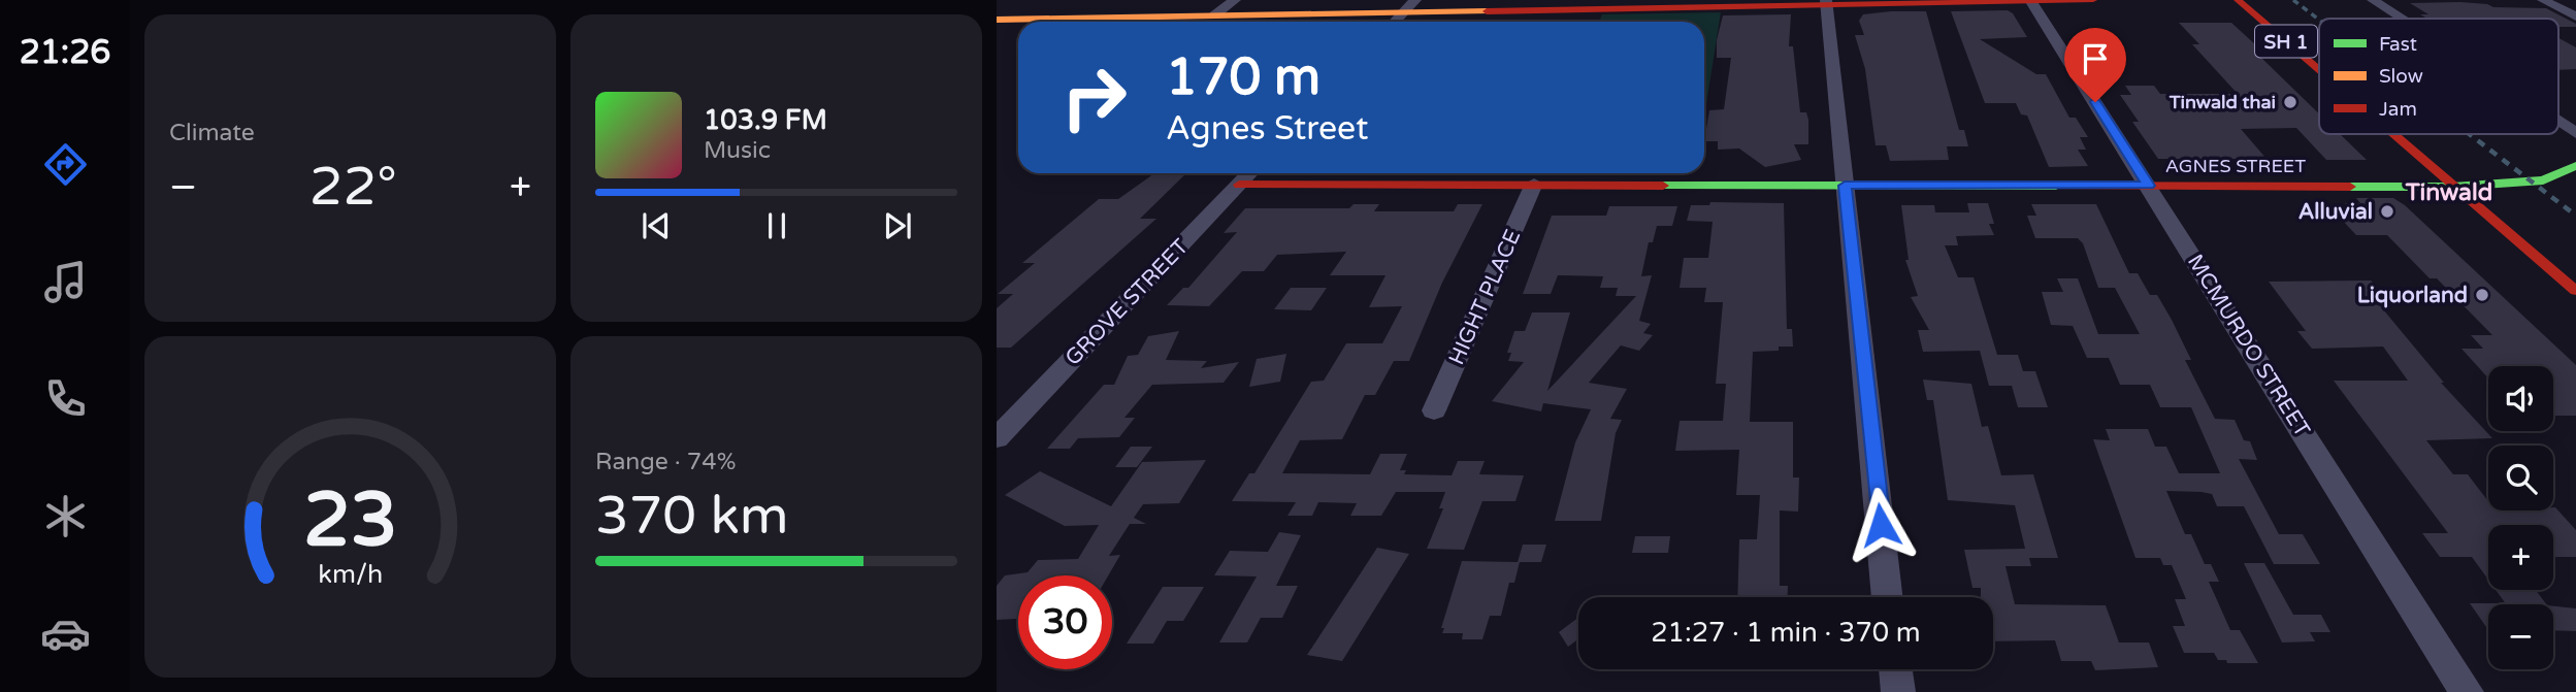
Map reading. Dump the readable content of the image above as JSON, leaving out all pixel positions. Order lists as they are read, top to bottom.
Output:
{
  "streets": {
    "main road": ["SH 1", "AGNES STREET"],
    "street": ["HIGHT PLACE", "GROVE STREET", "MCMURDO STREET"]
  },
  "crossings": [
    ["SH 1", "AGNES STREET"],
    ["AGNES STREET", "HIGHT PLACE"],
    ["AGNES STREET", "GROVE STREET"],
    ["AGNES STREET", "MCMURDO STREET"]
  ],
  "districts": ["Tinwald"],
  "places": ["Tinwald thai", "Alluvial", "Liquorland"],
  "legend": ["Fast", "Slow", "Jam"],
  "page": {
    "tabs": "21:26",
    "tile": [
      "Climate",
      ["Range · 74%", "370 km"]
    ],
    "turn": ["170 m", "Agnes Street"],
    "song": ["103.9 FM", "Music"],
    "heat": ["−", "22°", "+"],
    "map_buttons": ["+", "−"],
    "limit": "30",
    "trip": "21:27 · 1 min · 370 m",
    "gauge": ["23", "km/h"]
  }
}
